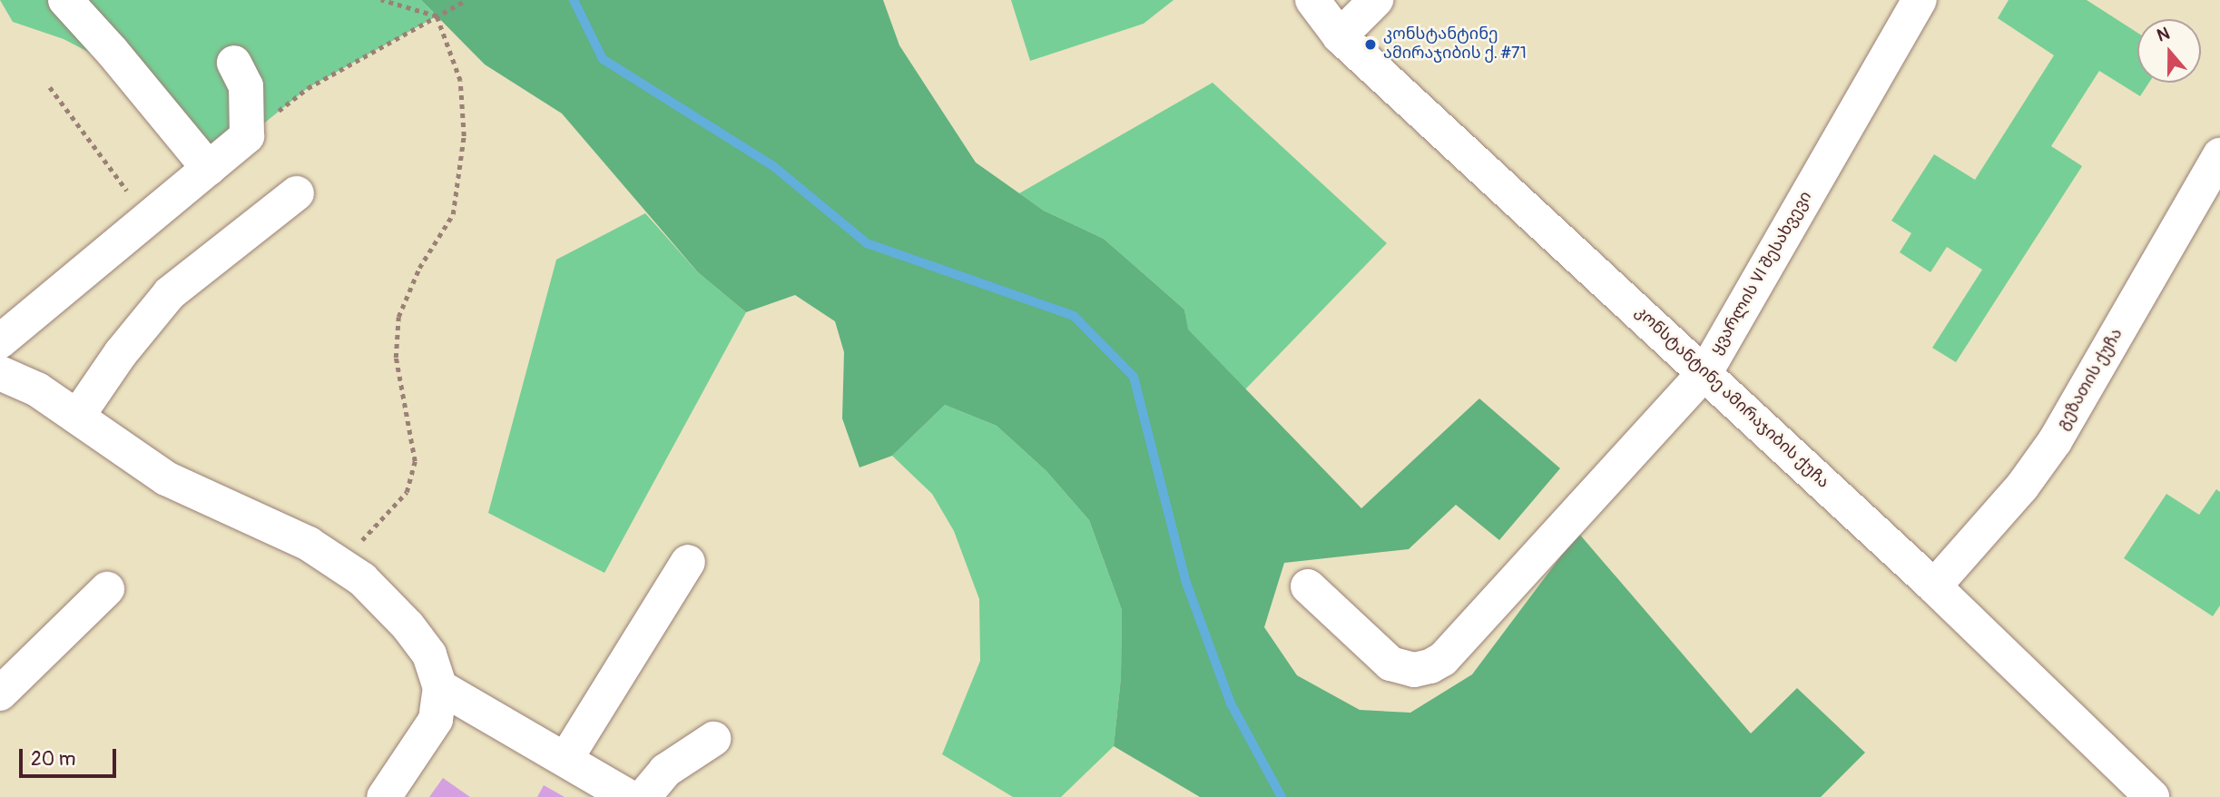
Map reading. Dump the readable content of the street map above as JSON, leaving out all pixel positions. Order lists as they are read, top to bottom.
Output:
{
  "streets": {
    "street": ["ყვარლის VI შესახვევი", "გეზათის ქუჩა", "კონსტანტინე ამირაჯიბის ქუჩა"]
  },
  "crossings": [
    ["ყვარლის VI შესახვევი", "კონსტანტინე ამირაჯიბის ქუჩა"],
    ["გეზათის ქუჩა", "კონსტანტინე ამირაჯიბის ქუჩა"]
  ],
  "places": ["კონსტანტინე ამირაჯიბის ქ. #71"],
  "scale_bar": "20 m",
  "north": "top"
}
